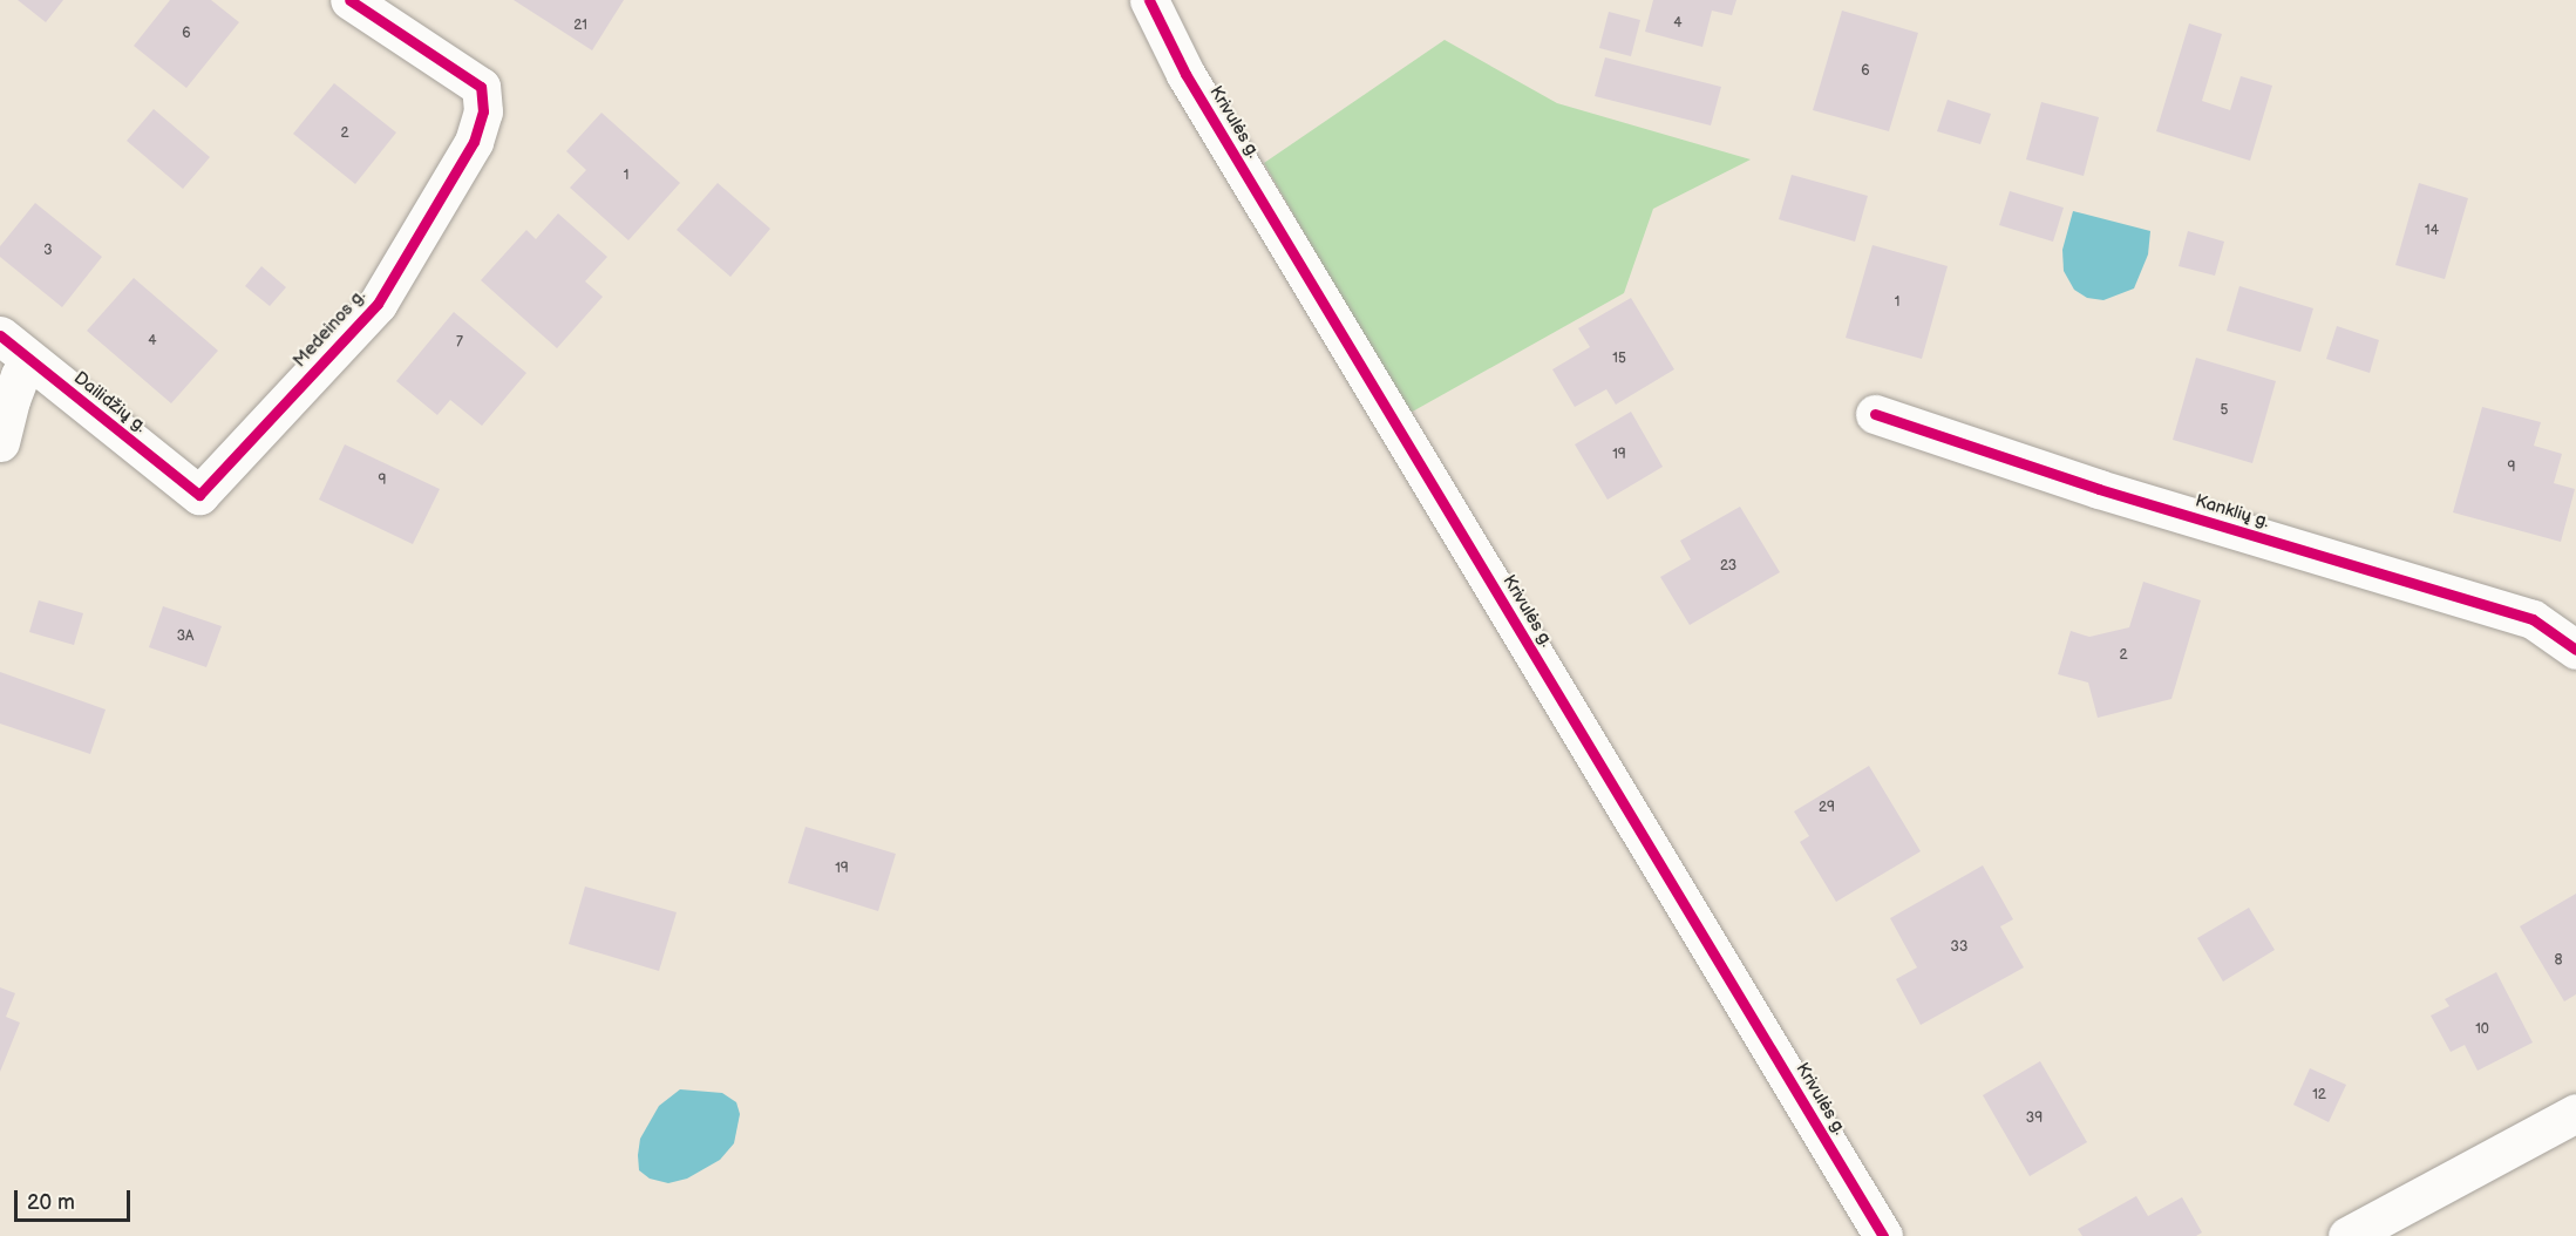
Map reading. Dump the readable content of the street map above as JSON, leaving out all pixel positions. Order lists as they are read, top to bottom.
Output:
{
  "streets": {
    "street": [
      "Krivulės g.",
      "Medeinos g.",
      "Dailidžių g.",
      "Kanklių g."
    ]
  },
  "crossings": [
    ["Medeinos g.", "Dailidžių g."]
  ],
  "house_numbers": [
    "4",
    "21",
    "6",
    "6",
    "2",
    "1",
    "14",
    "3",
    "1",
    "4",
    "7",
    "15",
    "5",
    "19",
    "9",
    "9",
    "23",
    "3A",
    "2",
    "29",
    "19",
    "33",
    "8",
    "10",
    "12",
    "39"
  ],
  "scale_bar": "20 m"
}
